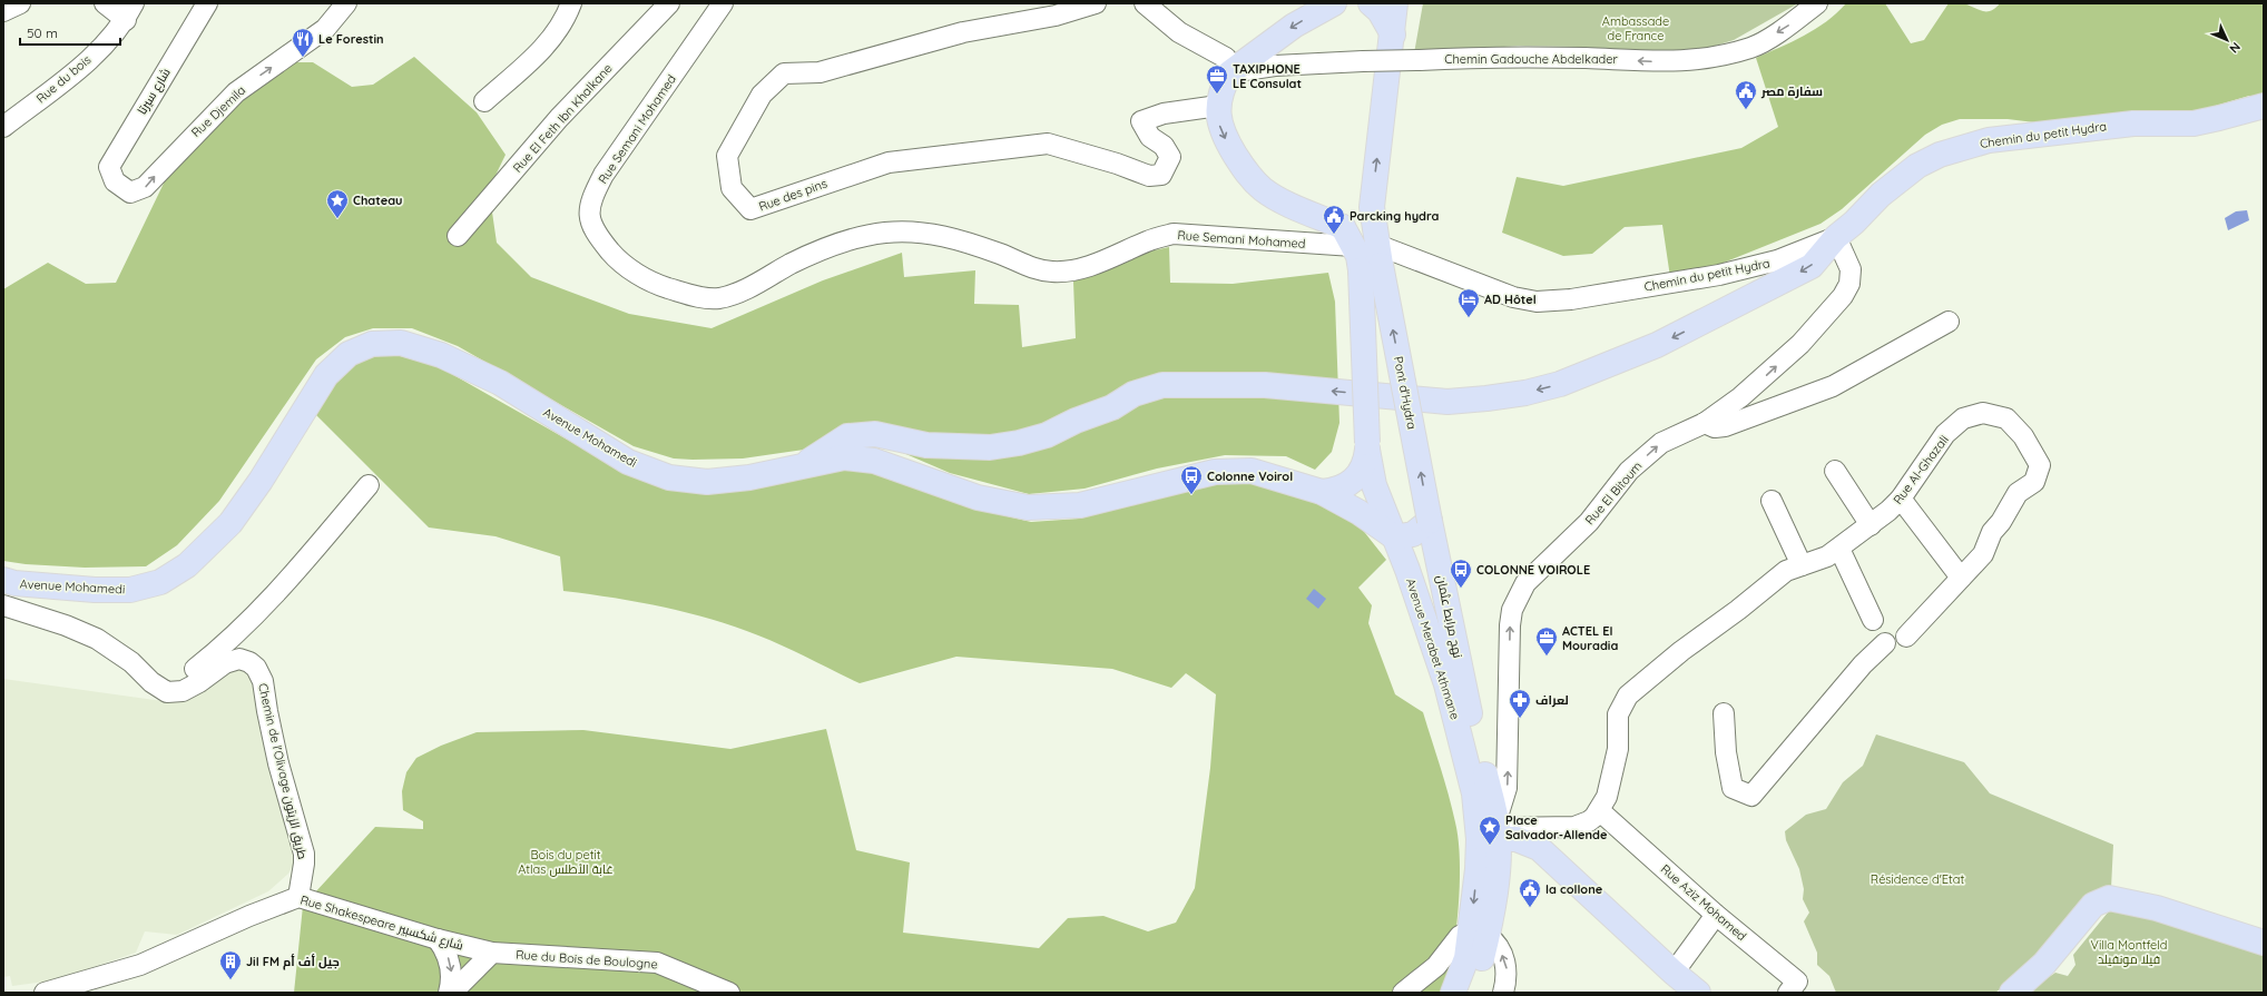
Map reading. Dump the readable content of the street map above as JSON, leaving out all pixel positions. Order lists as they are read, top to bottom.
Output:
{
  "streets": {
    "main road": [
      "Chemin du petit Hydra",
      "Pont d'Hydra",
      "Avenue Mohamedi",
      "نهج مرابط عثمان",
      "Avenue Merabet Athmane"
    ],
    "street": [
      "Chemin Gadouche Abdelkader",
      "Rue du bois",
      "شارع سيرتا",
      "Rue Djemila",
      "Rue El Feth Ibn Khalkane",
      "Rue Semani Mohamed",
      "Rue des pins",
      "Rue Al-Ghazali",
      "Rue El Bitoum",
      "Chemin de l'Olivage طريق الزيتون",
      "Rue Aziz Mohamed",
      "Rue Shakespeare شارع شكسبير",
      "Rue du Bois de Boulogne"
    ]
  },
  "crossings": [
    ["شارع سيرتا", "Rue Djemila"],
    ["Rue Semani Mohamed", "Chemin du petit Hydra"],
    ["Rue Semani Mohamed", "Pont d'Hydra"],
    ["Chemin du petit Hydra", "Rue El Bitoum"],
    ["Pont d'Hydra", "نهج مرابط عثمان"],
    ["Avenue Mohamedi", "نهج مرابط عثمان"],
    ["Avenue Mohamedi", "Avenue Merabet Athmane"],
    ["Rue Al-Ghazali", "Rue Aziz Mohamed"],
    ["Rue El Bitoum", "Avenue Merabet Athmane"],
    ["نهج مرابط عثمان", "Avenue Merabet Athmane"],
    ["Chemin de l'Olivage طريق الزيتون", "Rue Shakespeare شارع شكسبير"],
    ["Rue Shakespeare شارع شكسبير", "Rue du Bois de Boulogne"]
  ],
  "one_way": ["Chemin Gadouche Abdelkader", "Rue Djemila", "Rue El Bitoum"],
  "parks": [
    "Ambassade de France",
    "Bois du petit Atlas غابة الأطلس",
    "Résidence d'Etat",
    "Villa Montfeld فيلا مونفيلد"
  ],
  "places": {
    "restaurant": ["Le Forestin"],
    "office": ["TAXIPHONE LE Consulat", "ACTEL El Mouradia"],
    "public building": ["سفارة مصر", "Parcking hydra", "la collone"],
    "place": ["Chateau", "Place Salvador-Allende"],
    "hotel": ["AD Hôtel"],
    "bus stop": ["Colonne Voirol", "COLONNE VOIROLE"],
    "pharmacy": ["لعراف"],
    "building": ["Jil FM جيل أف أم"]
  },
  "scale_bar": "50 m",
  "north": "bottom right"
}
